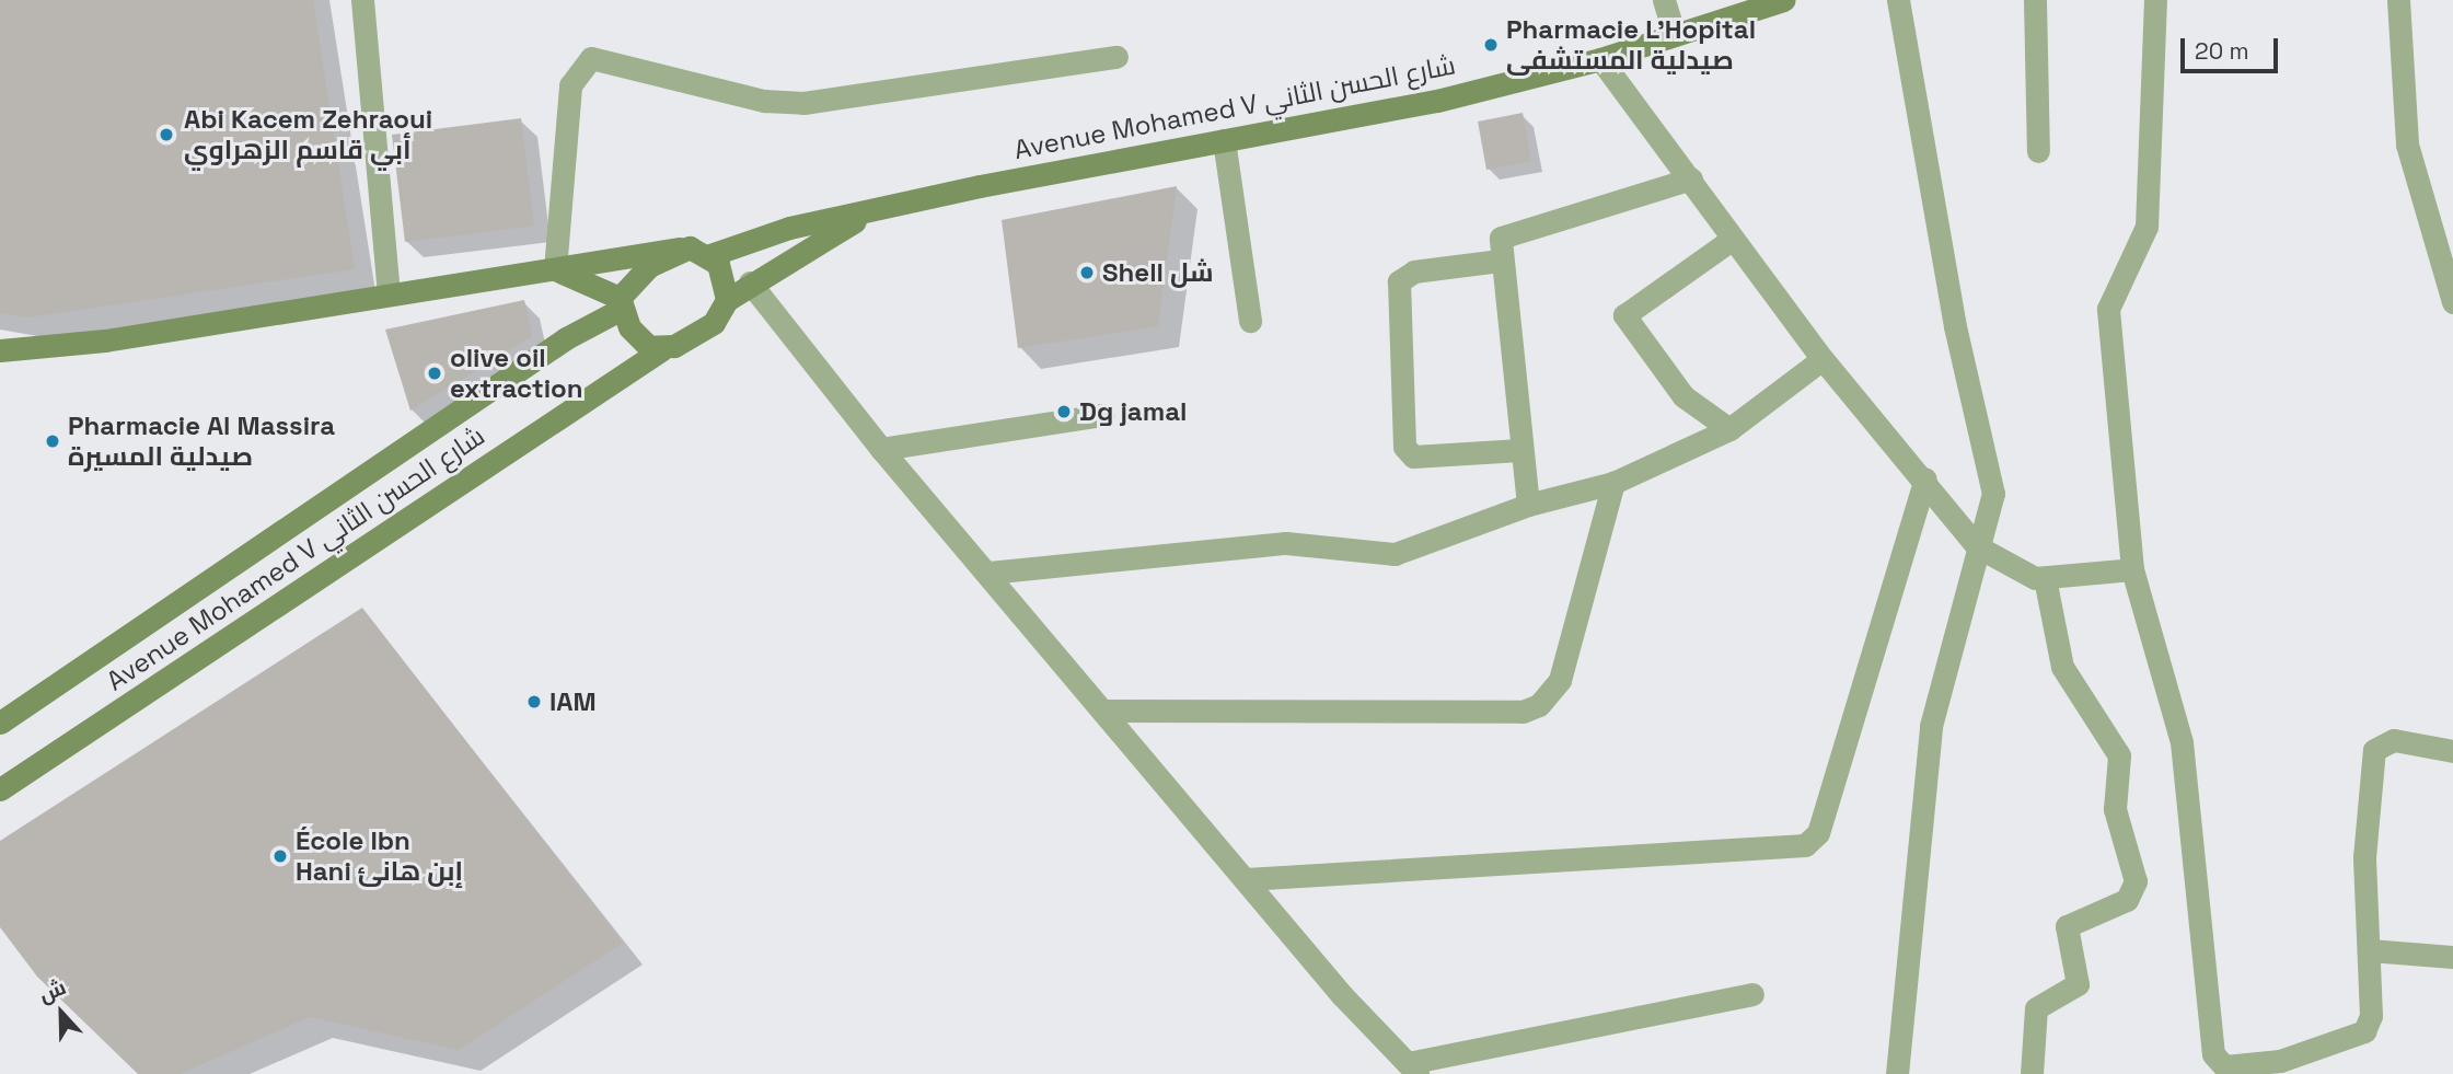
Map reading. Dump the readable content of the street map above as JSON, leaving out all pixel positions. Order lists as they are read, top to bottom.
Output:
{
  "streets": {
    "main road": ["Avenue Mohamed V شارع الحسن الثاني"]
  },
  "places": [
    "Pharmacie L'Hopital صيدلية المستشفى",
    "Abi Kacem Zehraoui أبي قاسم الزهراوي",
    "Shell شل",
    "olive oil extraction",
    "Dg jamal",
    "Pharmacie Al Massira صيدلية المسيرة",
    "IAM",
    "École Ibn Hani إبن هانئ"
  ],
  "scale_bar": "20 m",
  "north": "top"
}
